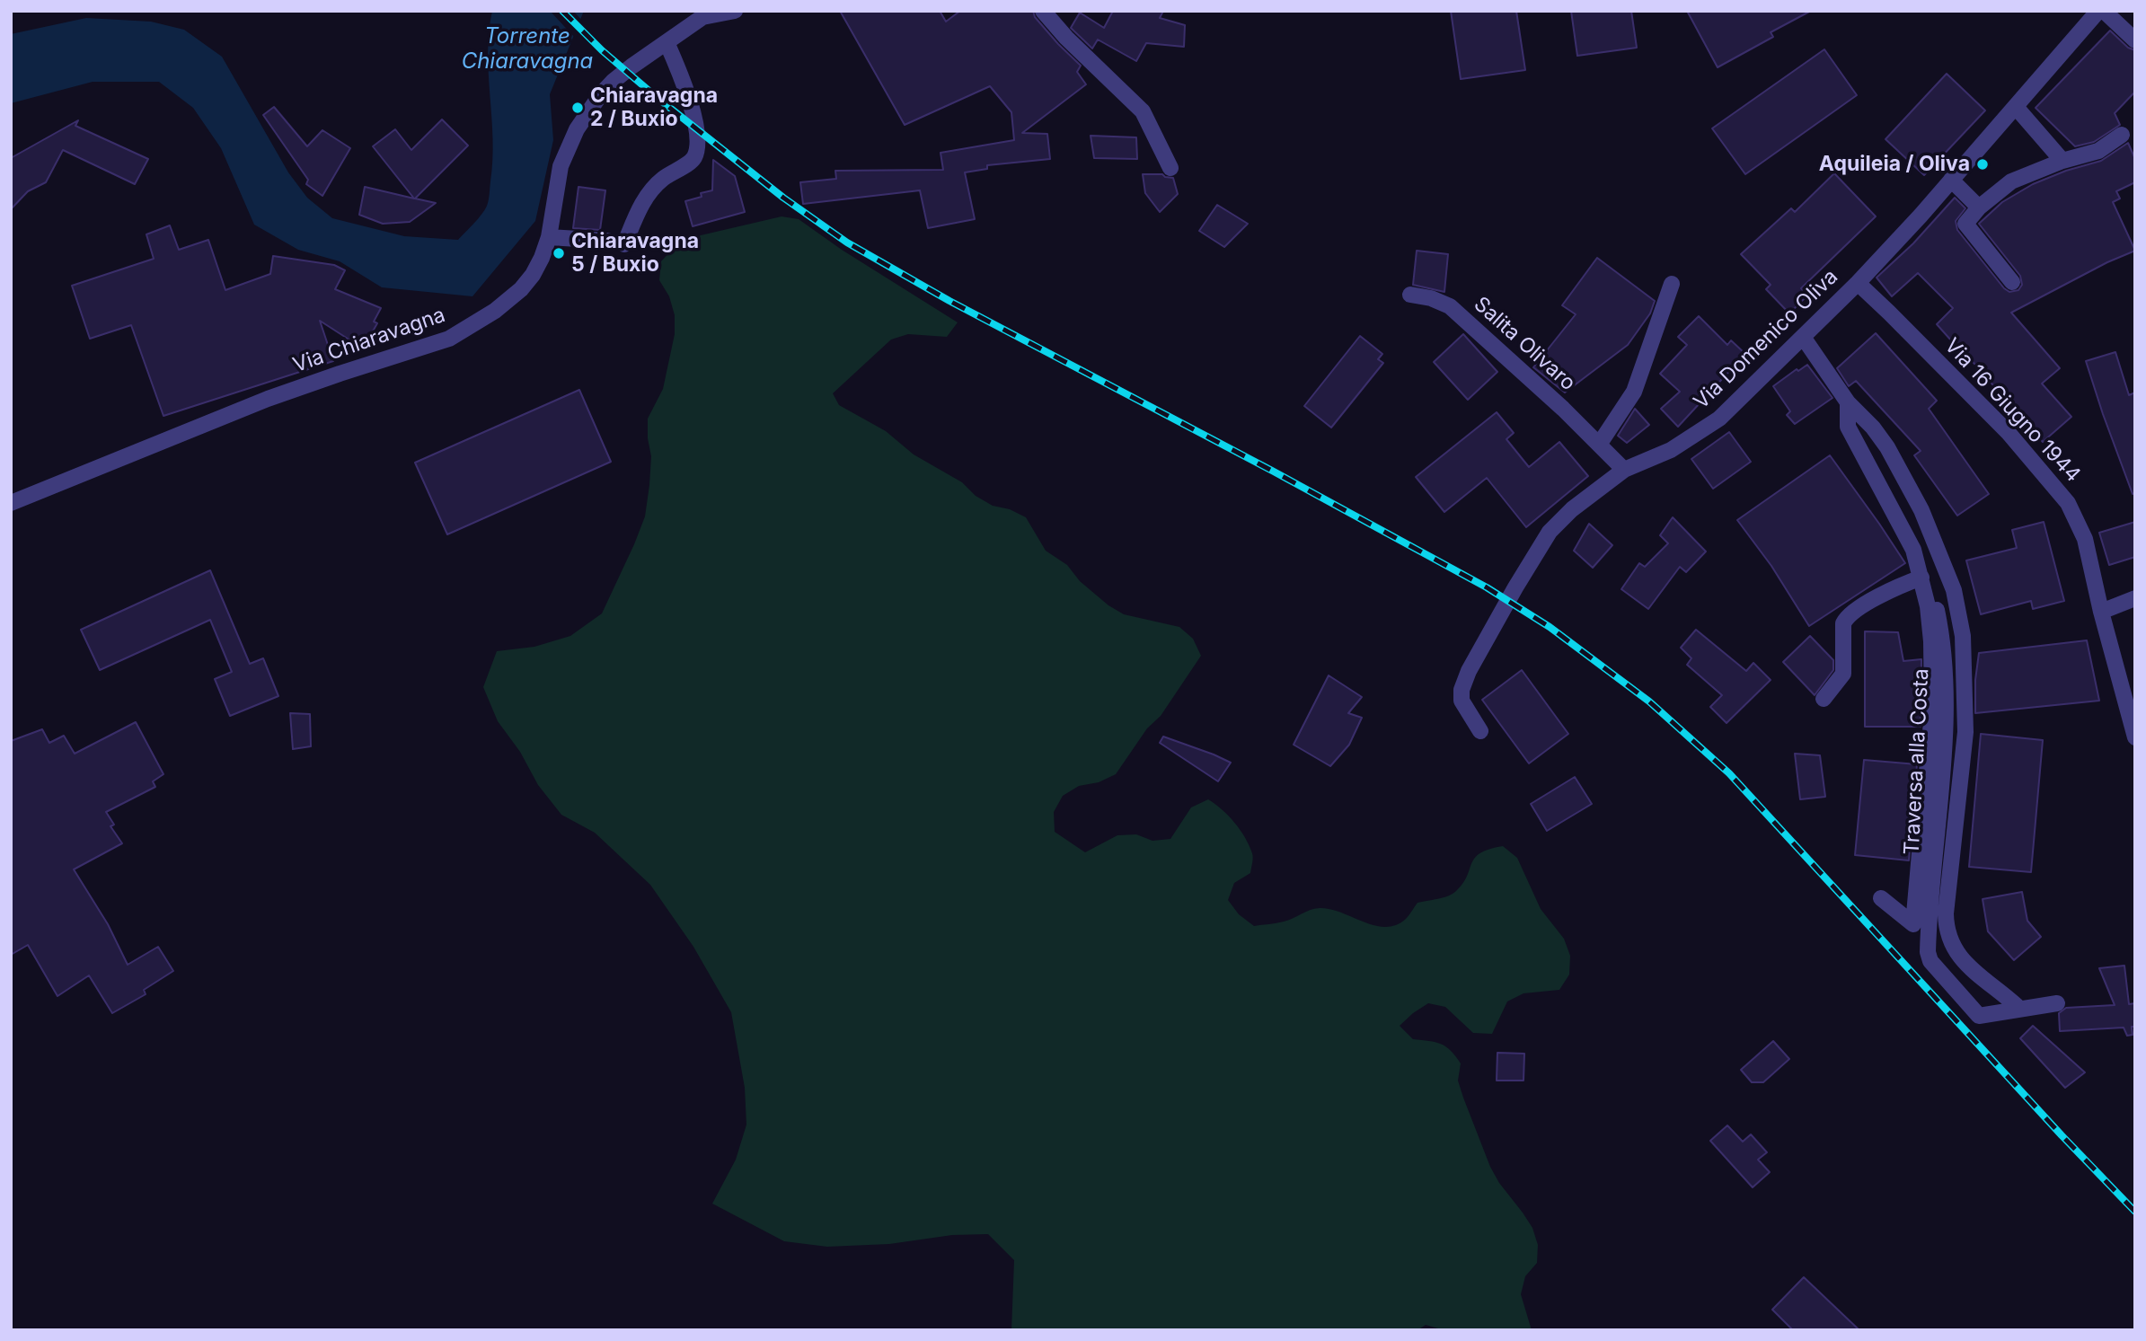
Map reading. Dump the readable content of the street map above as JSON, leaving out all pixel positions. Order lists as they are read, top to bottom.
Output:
{
  "streets": {
    "street": [
      "Via Domenico Oliva",
      "Via Chiaravagna",
      "Salita Olivaro",
      "Via 16 Giugno 1944",
      "Traversa alla Costa"
    ]
  },
  "crossings": [
    ["Via Domenico Oliva", "Salita Olivaro"],
    ["Via Domenico Oliva", "Via 16 Giugno 1944"],
    ["Via Domenico Oliva", "Traversa alla Costa"]
  ],
  "water": ["Torrente Chiaravagna"],
  "places": ["Chiaravagna 2 / Buxio", "Aquileia / Oliva", "Chiaravagna 5 / Buxio"]
}
